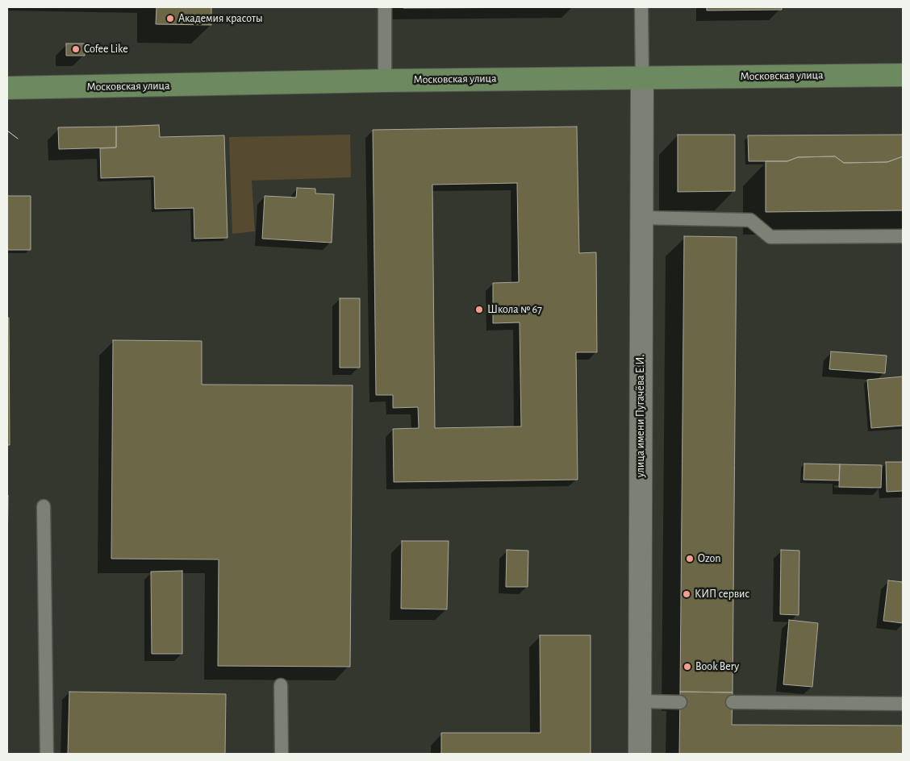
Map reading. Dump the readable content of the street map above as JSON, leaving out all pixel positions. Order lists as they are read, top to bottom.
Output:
{
  "streets": {
    "main road": ["Московская улица"],
    "street": ["улица имени Пугачёва Е.И."]
  },
  "crossings": [
    ["Московская улица", "улица имени Пугачёва Е.И."]
  ],
  "places": [
    "Академия красоты",
    "Cofee Like",
    "Школа № 67",
    "Ozon",
    "КИП сервис",
    "Book Bery"
  ]
}
